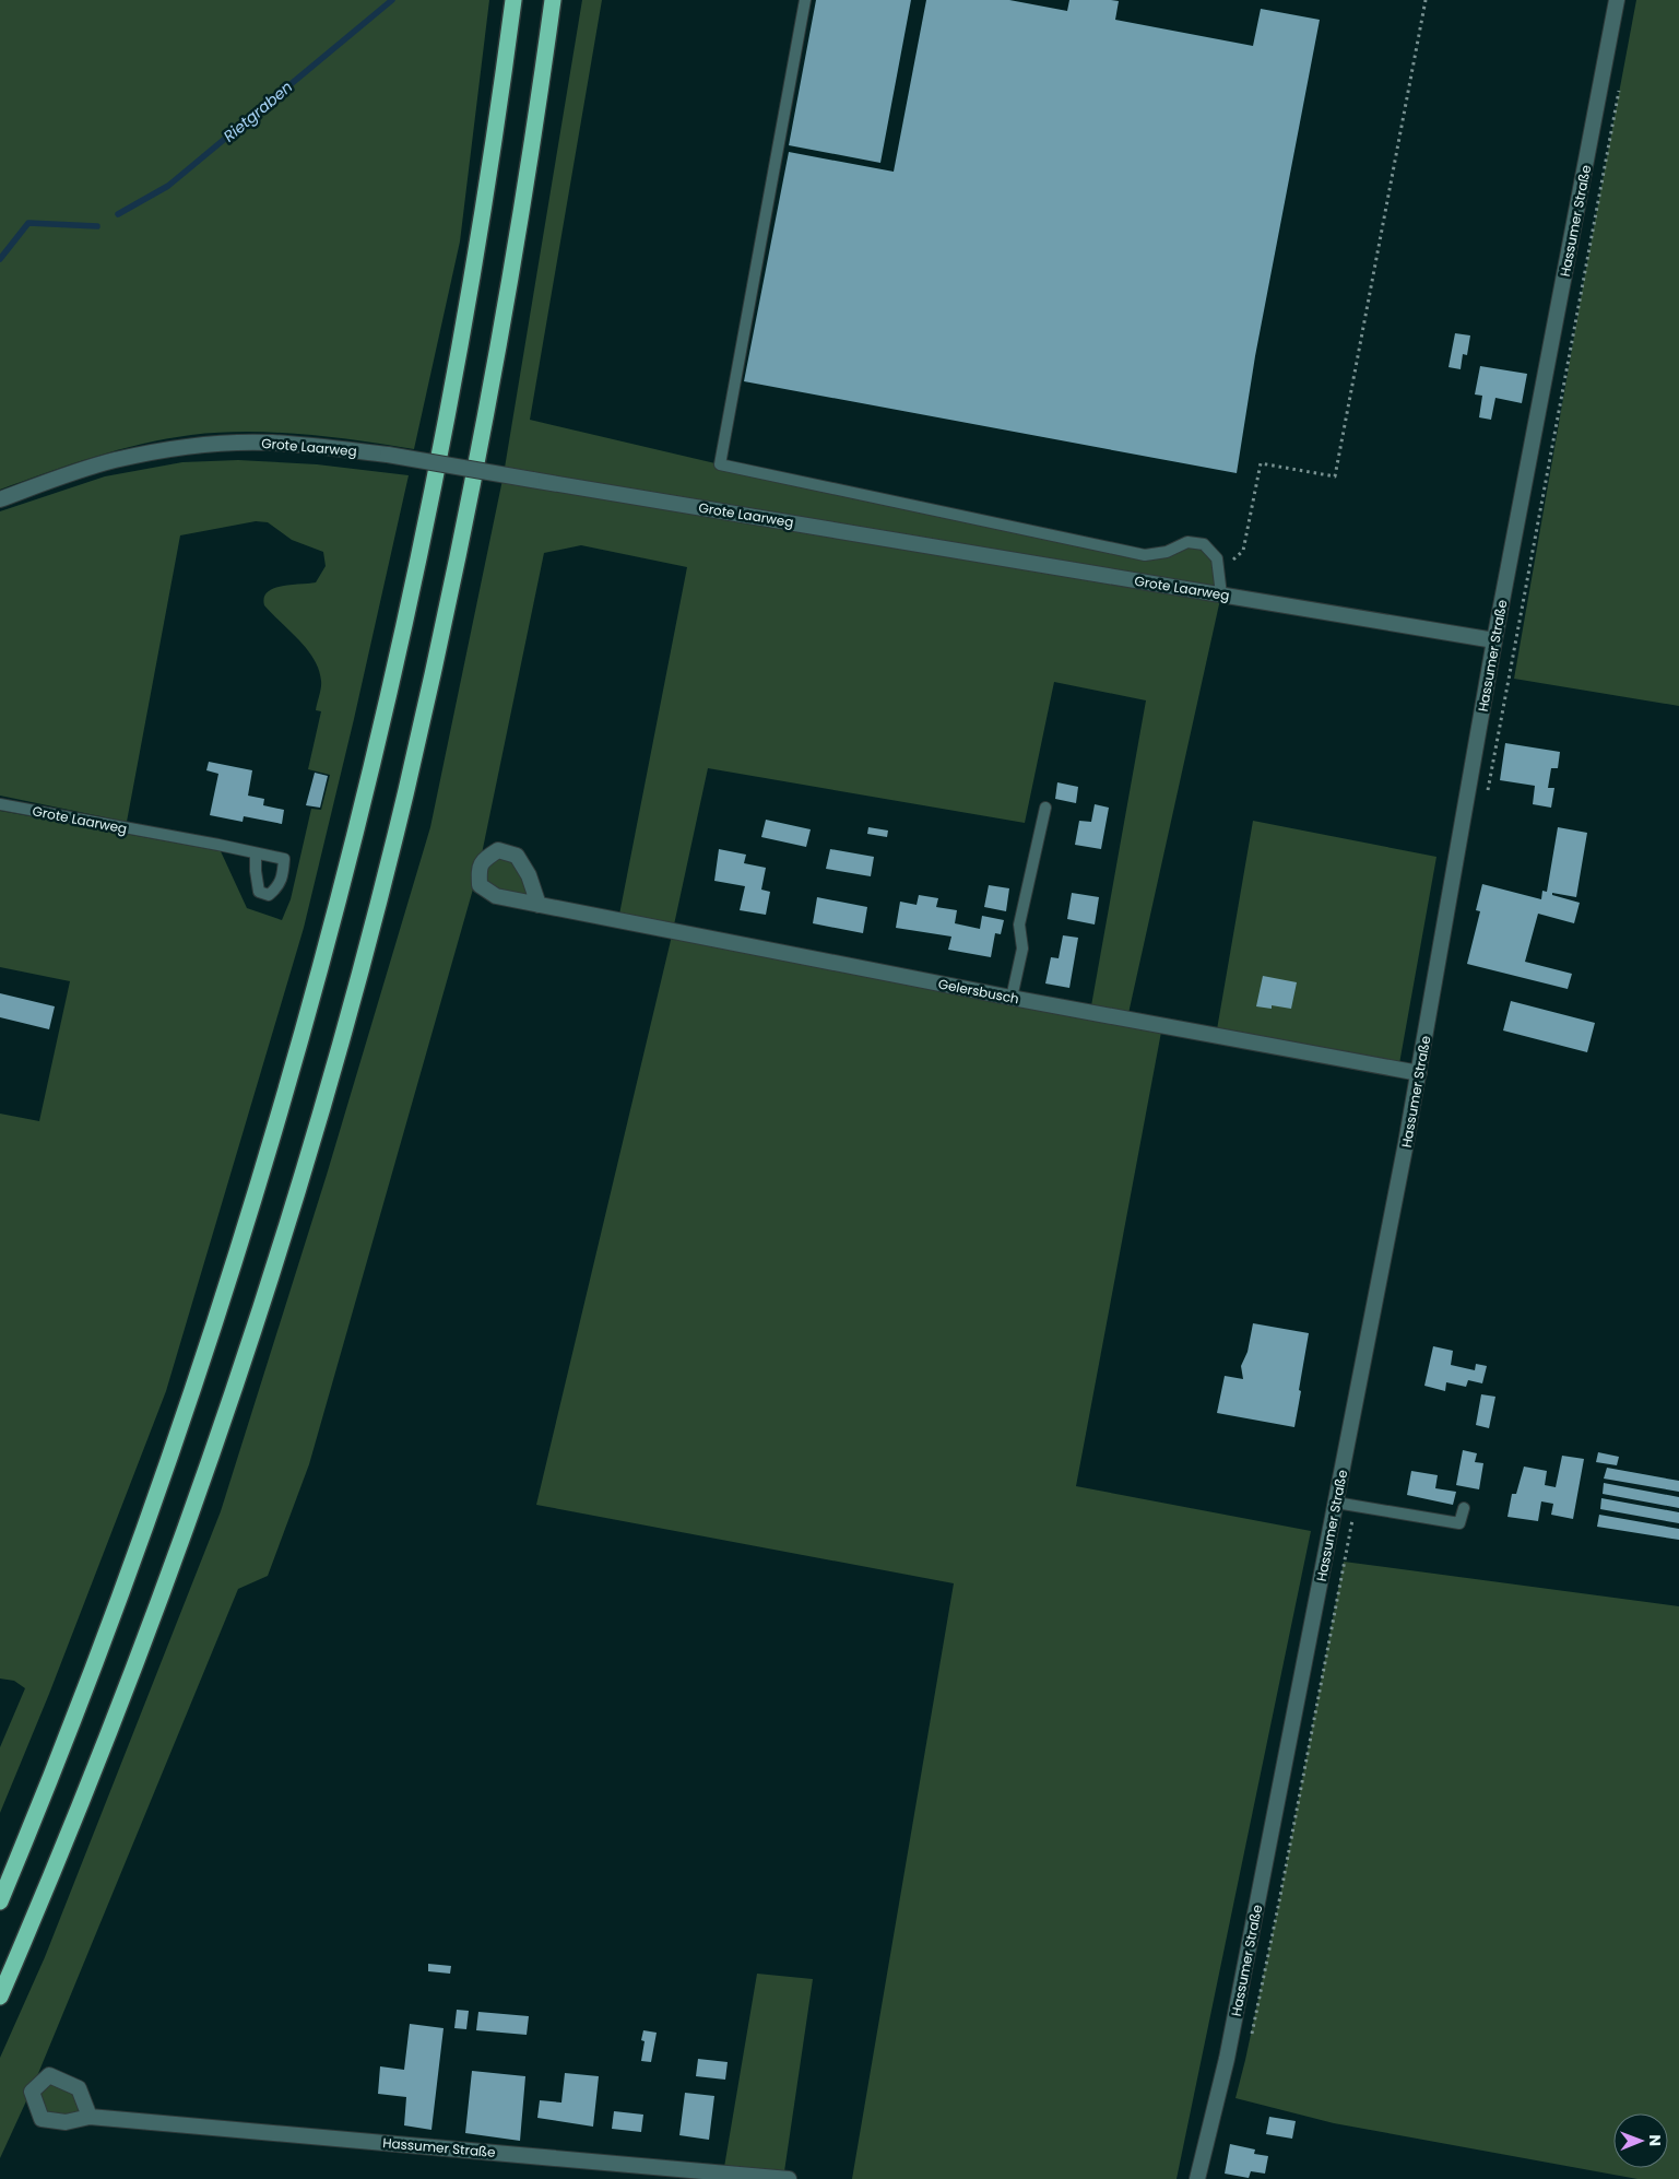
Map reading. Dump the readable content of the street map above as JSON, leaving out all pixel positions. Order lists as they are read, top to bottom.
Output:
{
  "streets": {
    "street": ["Hassumer Straße", "Grote Laarweg", "Gelersbusch"]
  },
  "crossings": [
    ["Hassumer Straße", "Grote Laarweg"],
    ["Hassumer Straße", "Gelersbusch"]
  ],
  "water": ["Rietgraben"],
  "north": "right"
}
